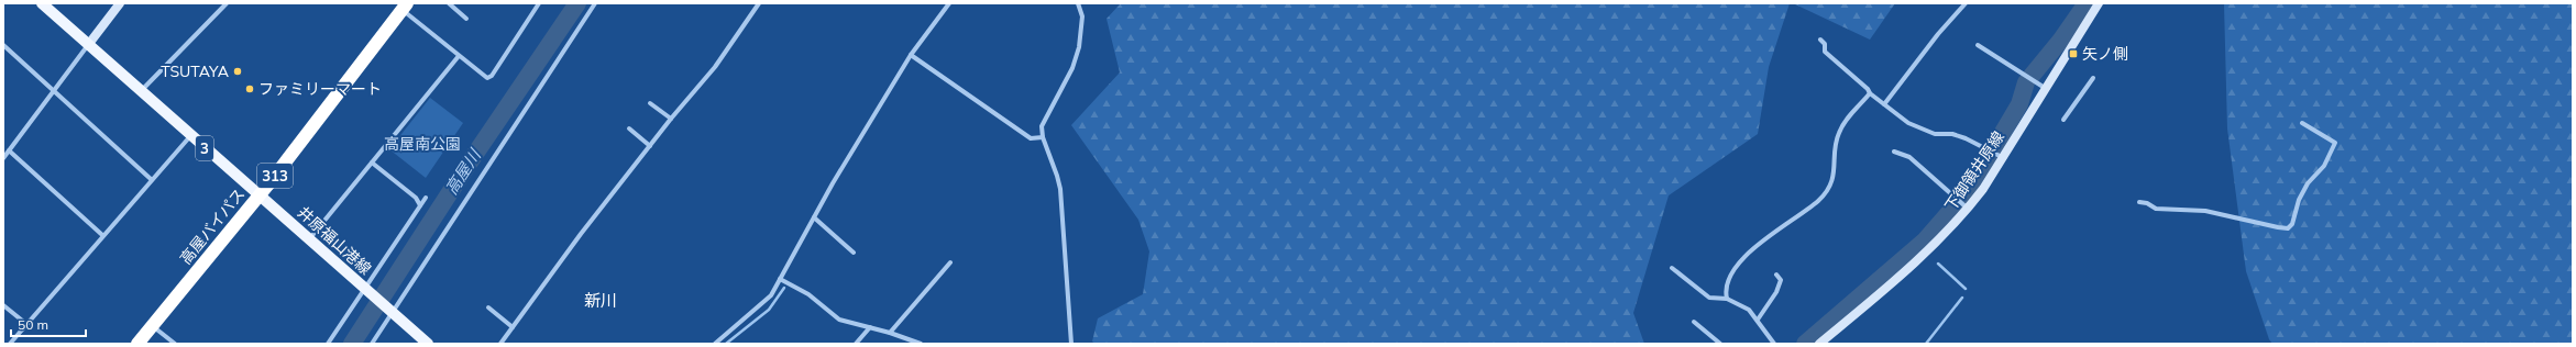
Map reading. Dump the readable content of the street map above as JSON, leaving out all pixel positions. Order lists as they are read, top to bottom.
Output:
{
  "streets": {
    "highway": ["313", "高屋バイパス"],
    "main road": ["3", "下御領井原線", "井原福山港線"]
  },
  "crossings": [
    ["高屋バイパス", "井原福山港線"]
  ],
  "districts": ["新川"],
  "water": ["高屋川"],
  "parks": ["高屋南公園"],
  "places": {
    "transit": ["矢ノ側"],
    "other": ["TSUTAYA", "ファミリーマート"]
  },
  "scale_bar": "50 m"
}
